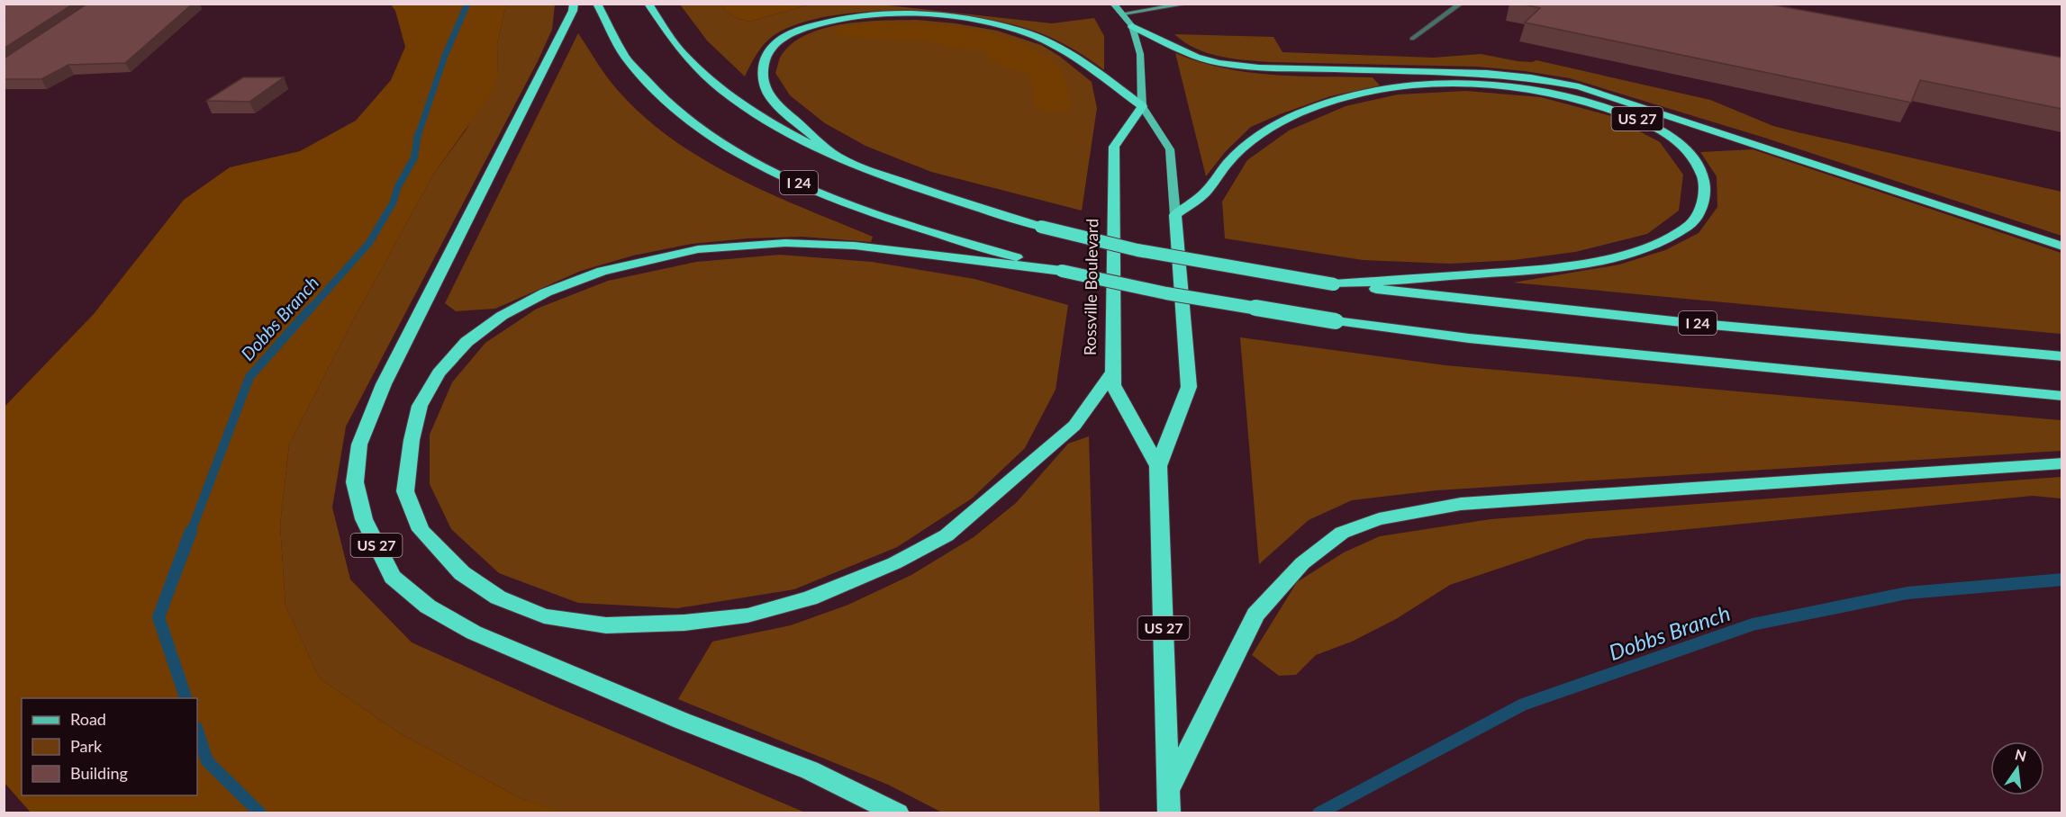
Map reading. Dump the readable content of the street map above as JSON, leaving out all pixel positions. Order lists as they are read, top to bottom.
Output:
{
  "streets": {
    "highway": ["US 27", "I 24", "Rossville Boulevard"]
  },
  "crossings": [
    ["US 27", "I 24"],
    ["US 27", "Rossville Boulevard"]
  ],
  "water": ["Dobbs Branch"],
  "legend": ["Road", "Park", "Building"],
  "north": "top"
}
